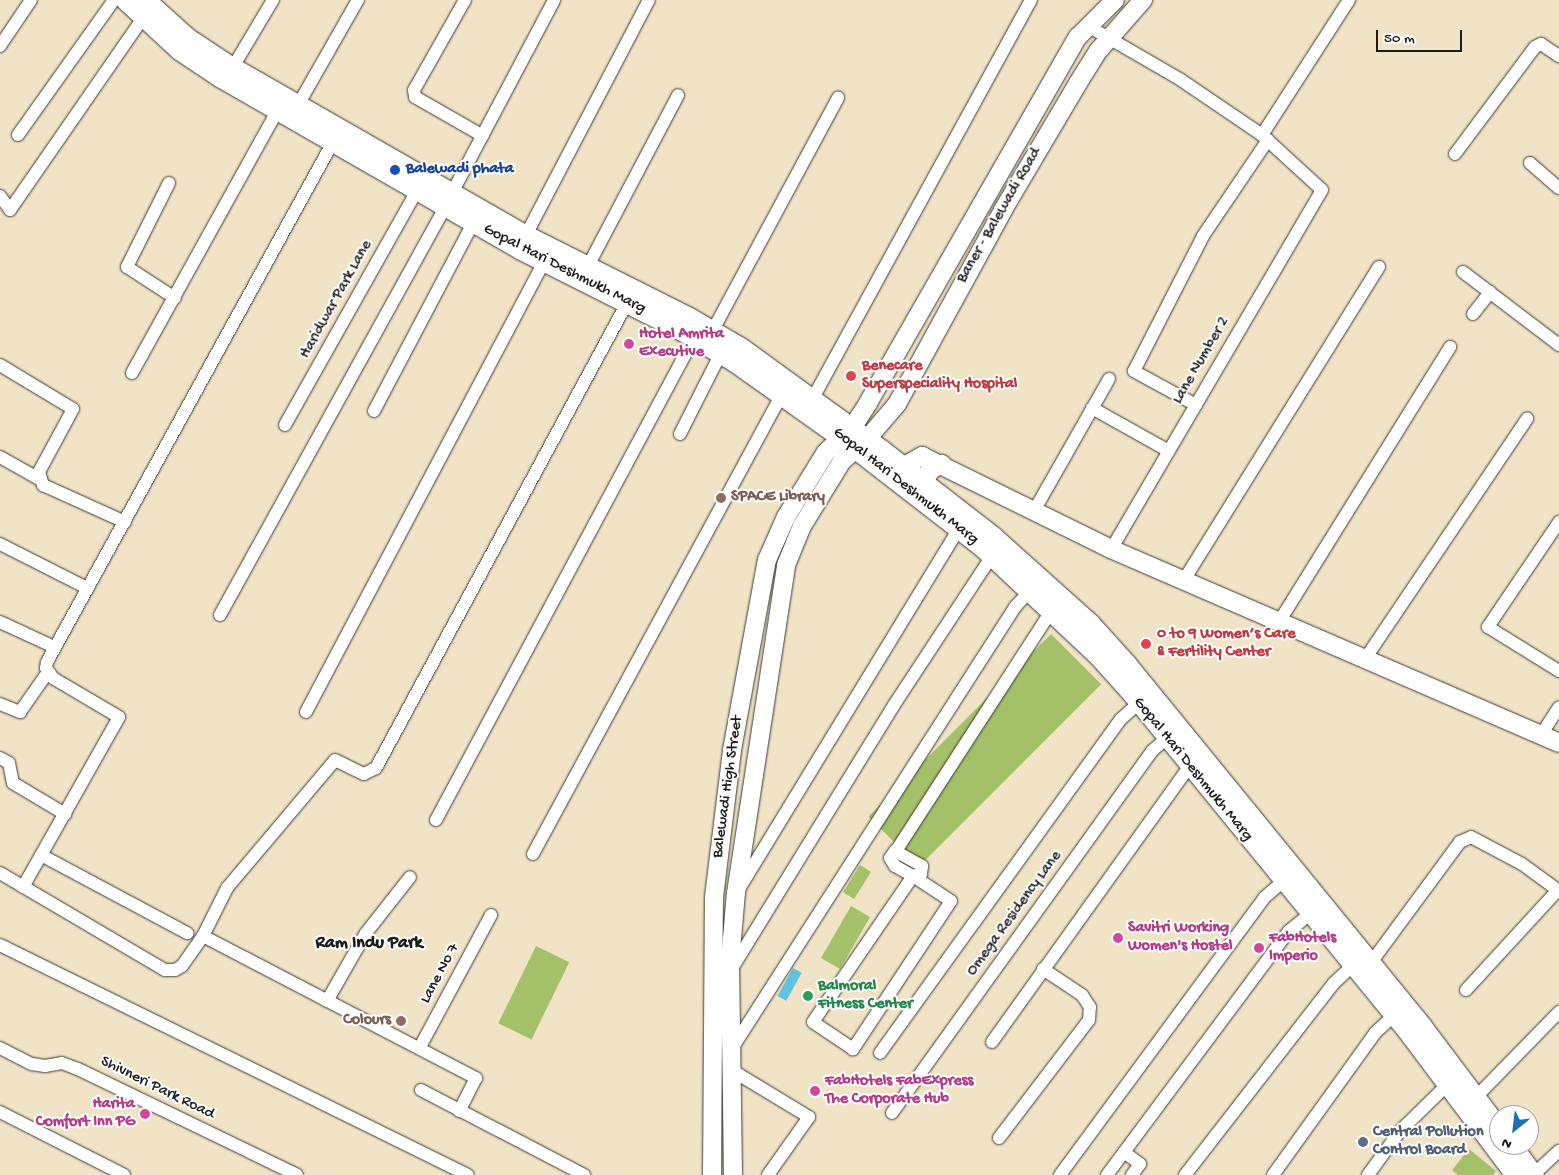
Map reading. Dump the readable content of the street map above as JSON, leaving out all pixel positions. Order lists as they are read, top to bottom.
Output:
{
  "streets": {
    "main road": ["Gopal Hari Deshmukh Marg"],
    "street": [
      "Baner - Balewadi Road",
      "Haridwar Park Lane",
      "Lane Number 2",
      "Balewadi High Street",
      "Omega Residency Lane",
      "Lane No 7",
      "Shivneri Park Road"
    ]
  },
  "crossings": [
    ["Baner - Balewadi Road", "Gopal Hari Deshmukh Marg"],
    ["Baner - Balewadi Road", "Balewadi High Street"],
    ["Gopal Hari Deshmukh Marg", "Haridwar Park Lane"],
    ["Gopal Hari Deshmukh Marg", "Balewadi High Street"],
    ["Gopal Hari Deshmukh Marg", "Omega Residency Lane"]
  ],
  "districts": ["Ram Indu Park"],
  "places": [
    "Balewadi phata",
    "Hotel Amrita Executive",
    "Benecare Superspeciality Hospital",
    "SPACE Library",
    "0 to 9 Women’s Care & Fertility Center",
    "Savitri Working Women's Hostel",
    "FabHotels Imperio",
    "Balmoral Fitness Center",
    "Colours",
    "FabHotels FabExpress The Corporate Hub",
    "Harita Comfort Inn PG",
    "Central Pollution Control Board"
  ],
  "scale_bar": "50 m",
  "north": "bottom left"
}
